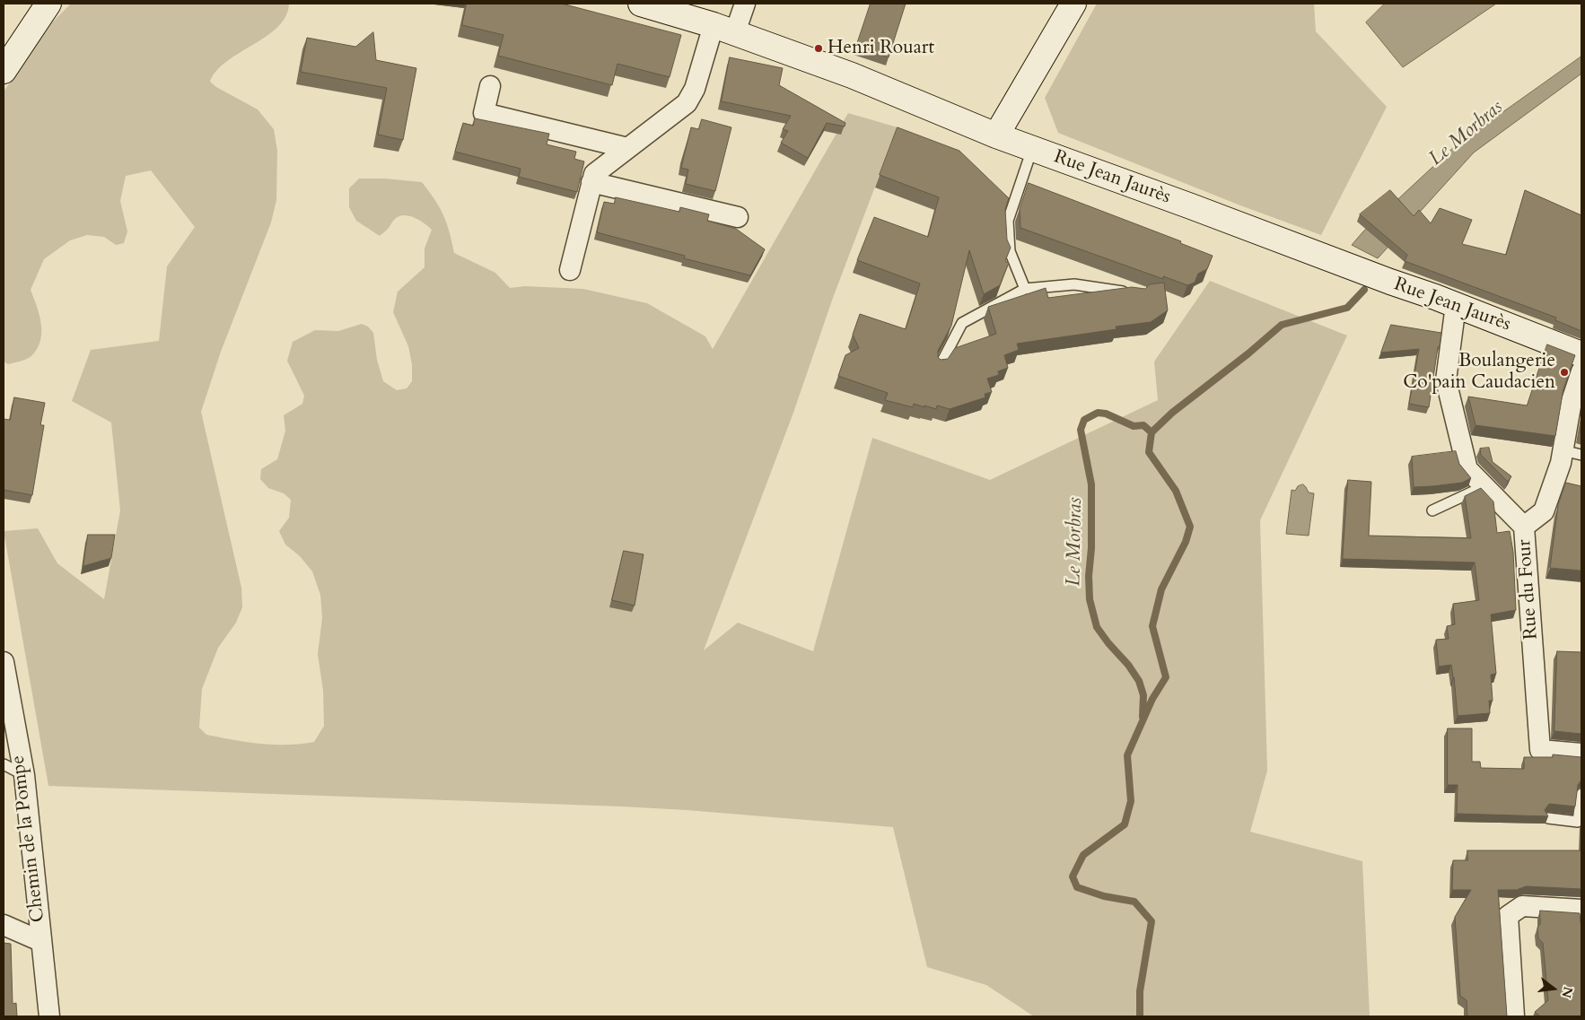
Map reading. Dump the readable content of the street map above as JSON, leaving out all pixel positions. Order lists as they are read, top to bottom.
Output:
{
  "streets": {
    "main road": ["Rue Jean Jaurès"],
    "street": ["Rue du Four", "Chemin de la Pompe"]
  },
  "crossings": [
    ["Rue Jean Jaurès", "Rue du Four"]
  ],
  "water": ["Le Morbras"],
  "places": ["Henri Rouart", "Boulangerie Co'pain Caudacien"],
  "north": "right"
}
